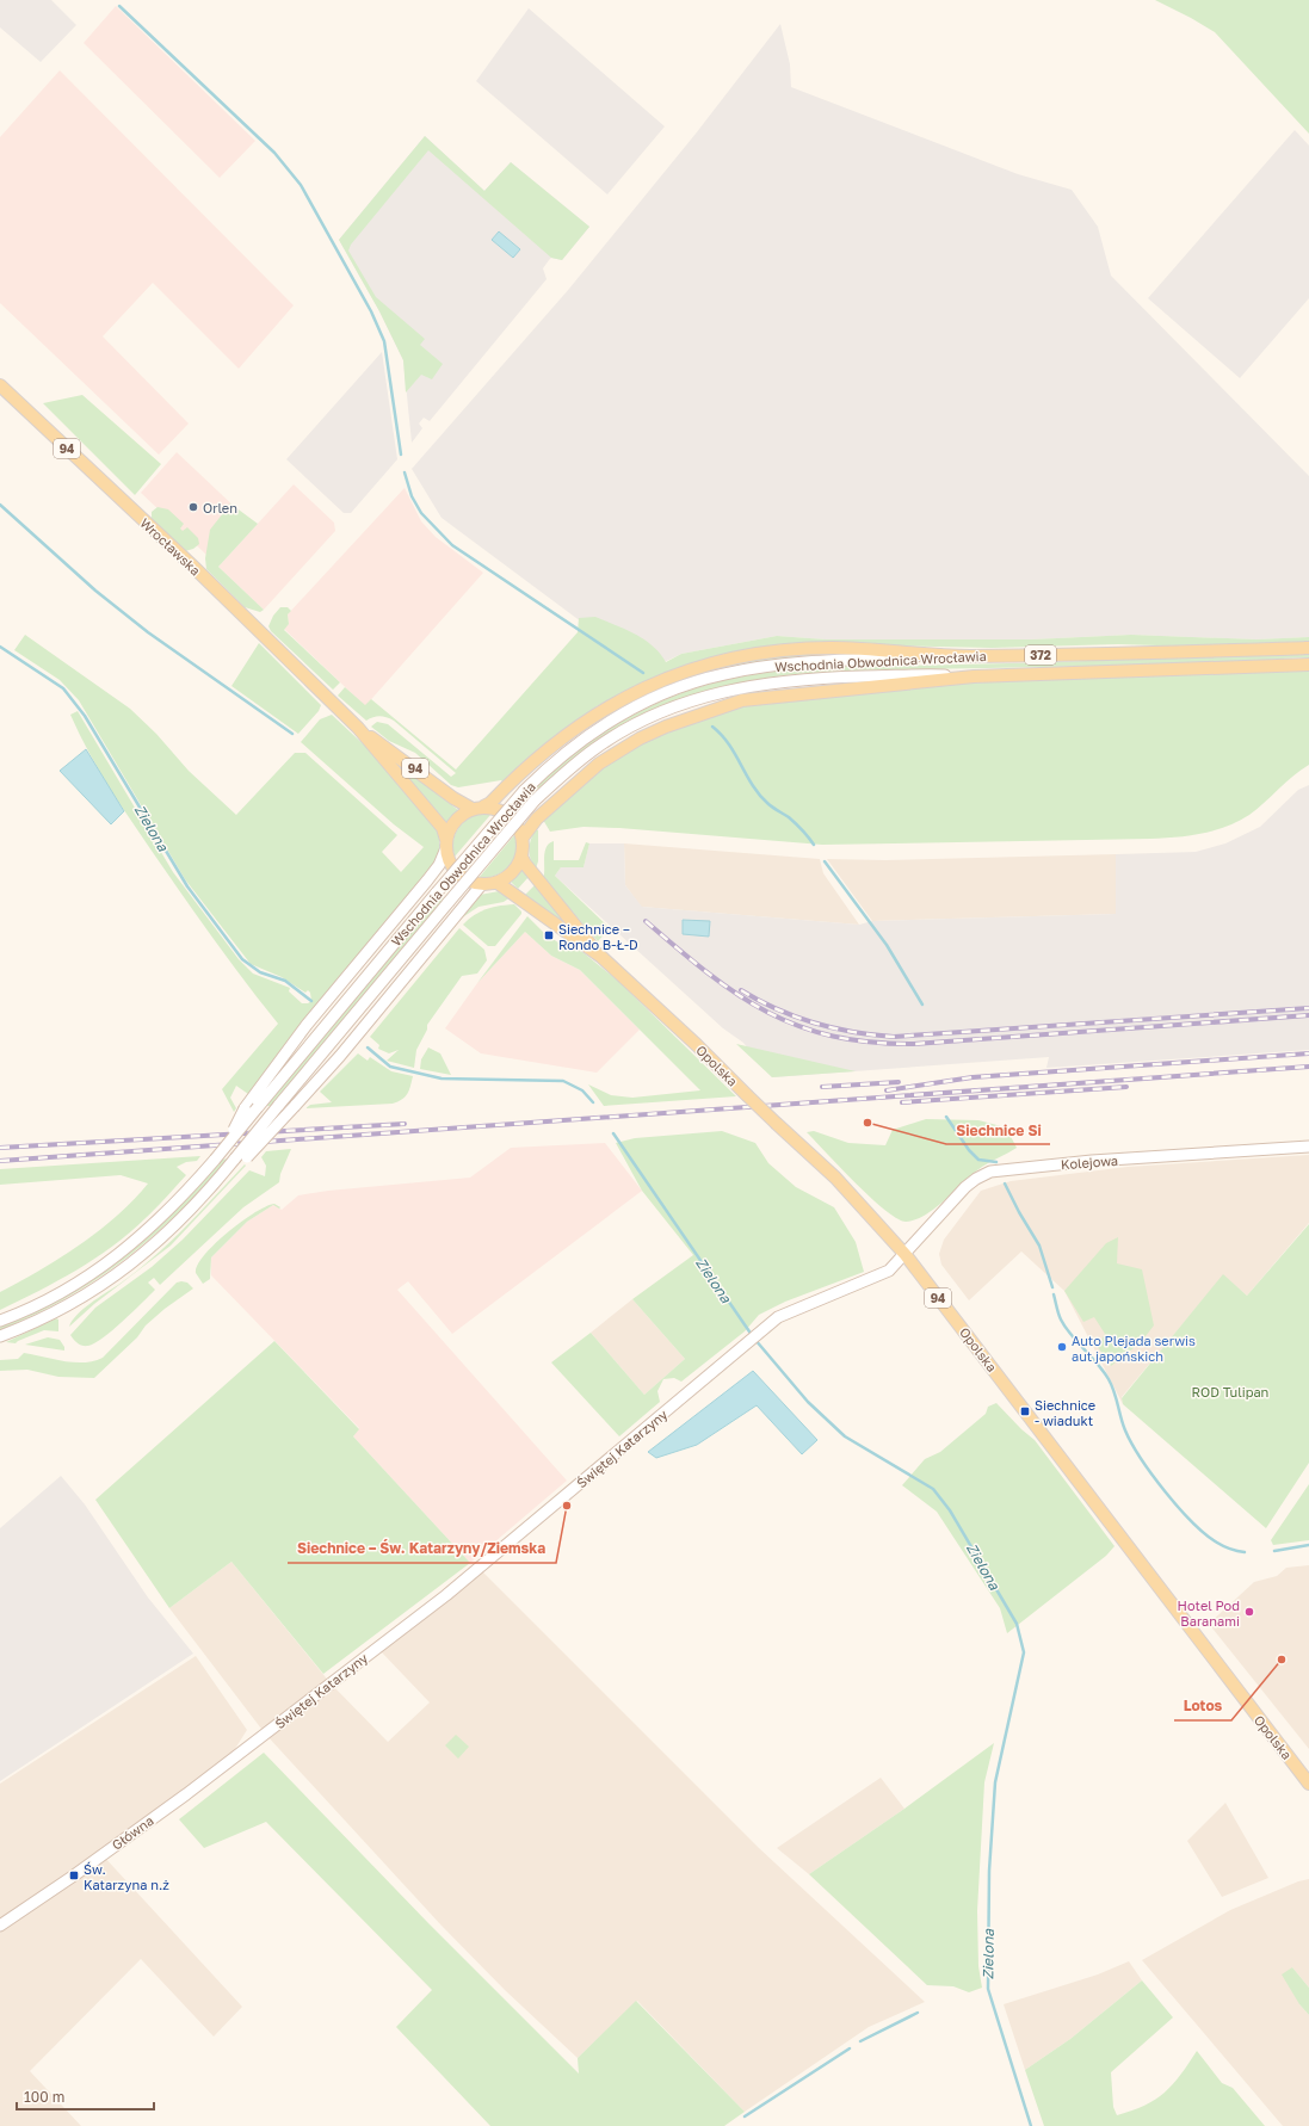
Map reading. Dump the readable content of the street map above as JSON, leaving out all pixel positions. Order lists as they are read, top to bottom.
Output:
{
  "streets": {
    "main road": [
      "94",
      "Wrocławska",
      "372",
      "Wschodnia Obwodnica Wrocławia",
      "Opolska",
      "Kolejowa",
      "Świętej Katarzyny",
      "Główna"
    ]
  },
  "crossings": [
    ["94", "Wrocławska"],
    ["94", "Opolska"],
    ["Opolska", "Kolejowa"],
    ["Opolska", "Świętej Katarzyny"],
    ["Kolejowa", "Świętej Katarzyny"],
    ["Świętej Katarzyny", "Główna"]
  ],
  "water": ["Zielona"],
  "parks": ["ROD Tulipan"],
  "places": {
    "other": [
      "Orlen",
      "Siechnice Si",
      "Auto Plejada serwis aut japońskich",
      "Siechnice – Św. Katarzyny/Ziemska",
      "Hotel Pod Baranami",
      "Lotos"
    ],
    "transit": ["Siechnice – Rondo B-Ł-D", "Siechnice - wiadukt", "Św. Katarzyna n.ż"]
  },
  "scale_bar": "100 m"
}
